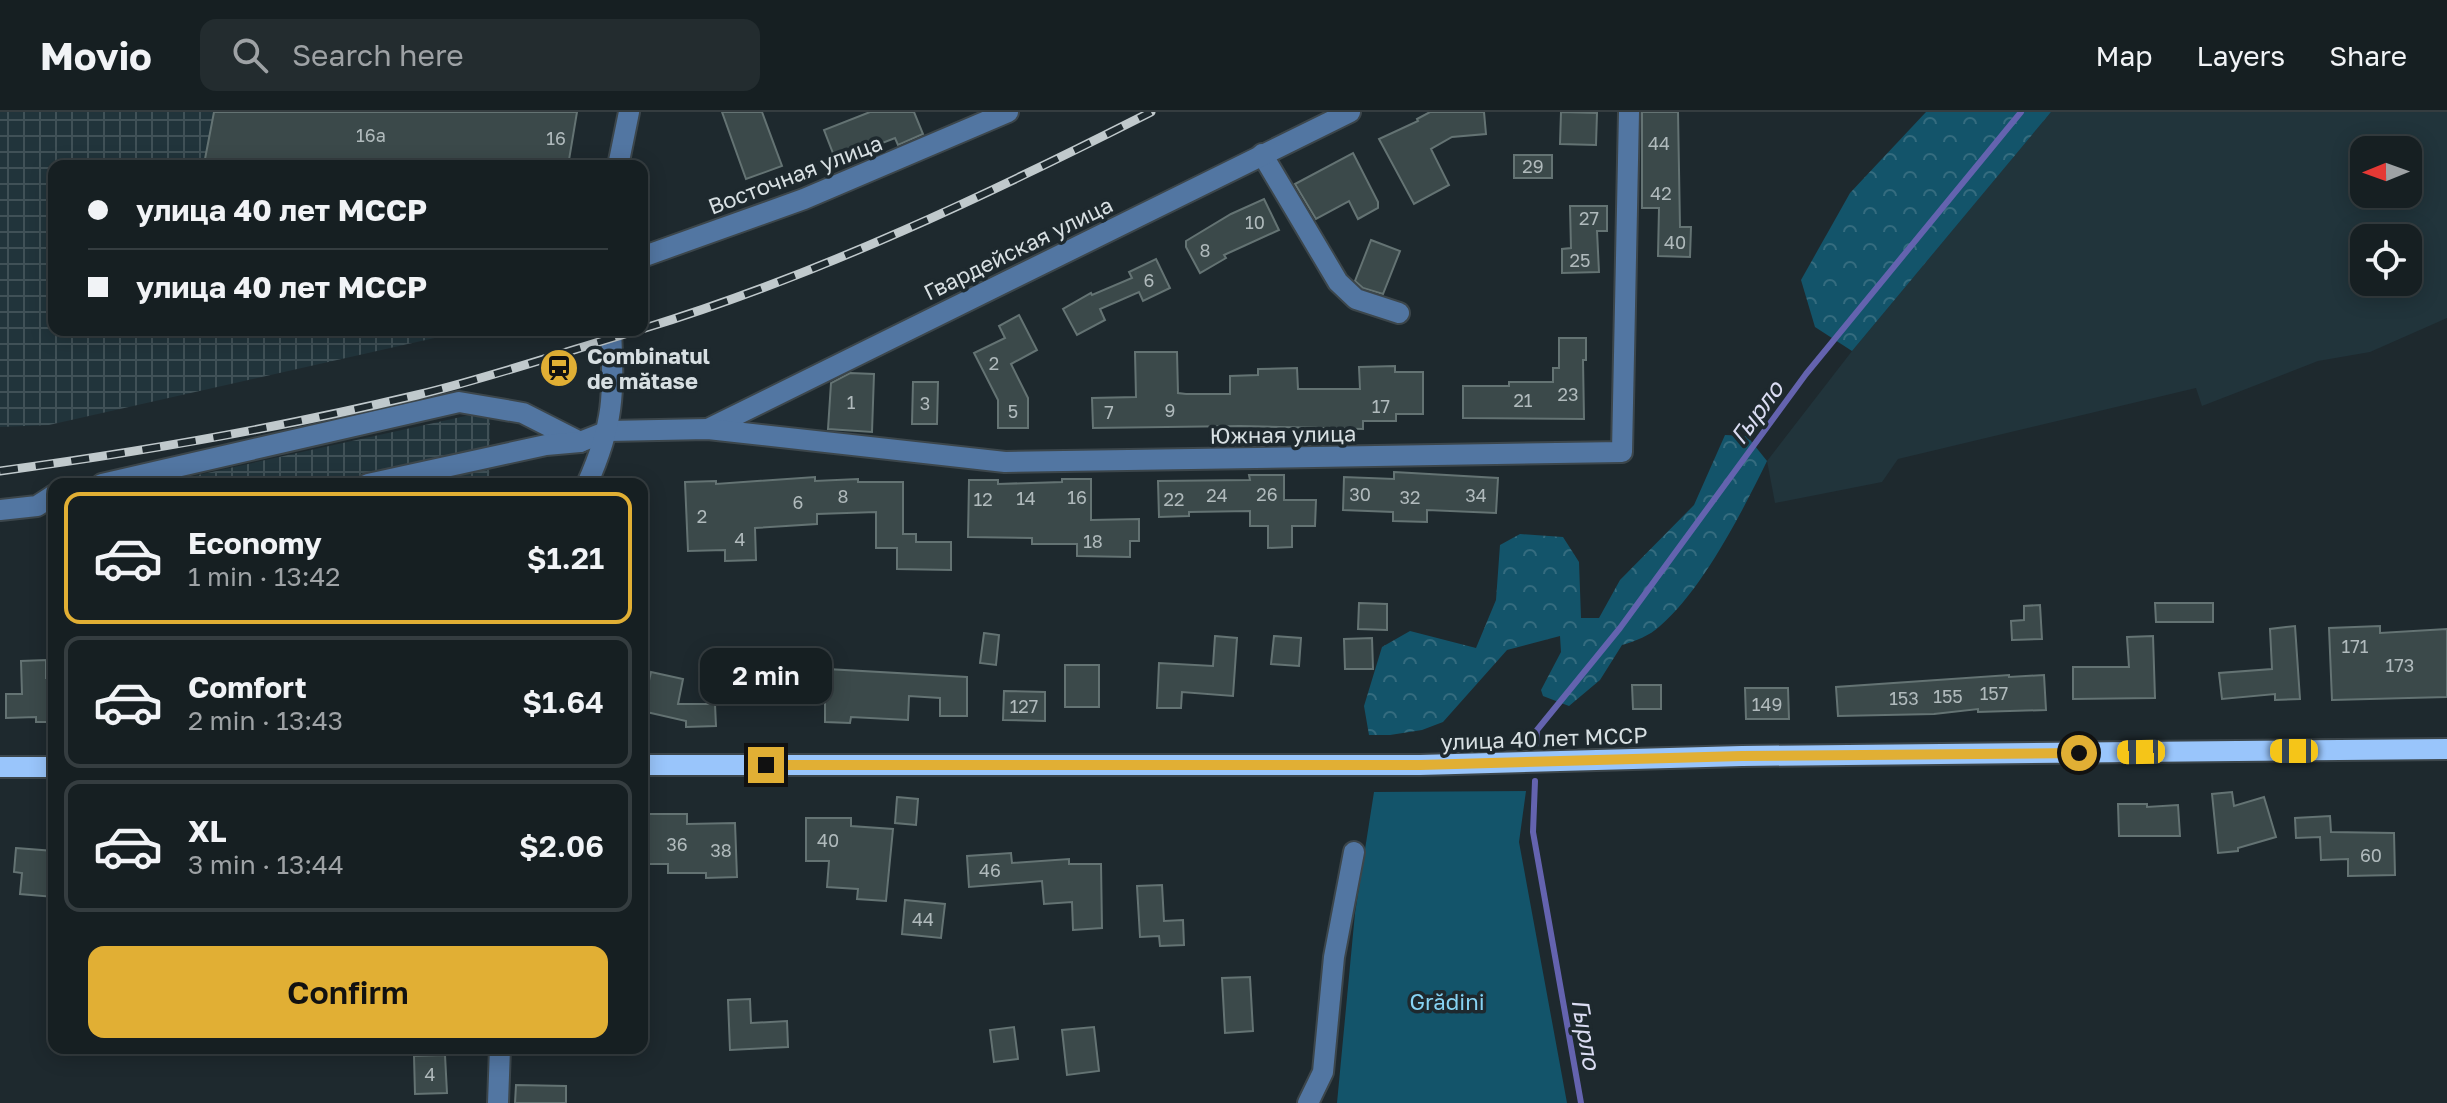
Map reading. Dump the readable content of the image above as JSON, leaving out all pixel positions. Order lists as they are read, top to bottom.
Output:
{
  "streets": {
    "main road": ["улица 40 лет МССР"],
    "street": ["Восточная улица", "Гвардейская улица", "Южная улица"]
  },
  "crossings": [
    ["Гвардейская улица", "Южная улица"]
  ],
  "water": ["Гырло"],
  "parks": ["Grădini"],
  "places": {
    "station": ["Combinatul de mătase"]
  },
  "house_numbers": [
    "16а",
    "16",
    "44",
    "29",
    "42",
    "27",
    "10",
    "40",
    "8",
    "25",
    "6",
    "2",
    "23",
    "21",
    "1",
    "3",
    "17",
    "9",
    "5",
    "7",
    "26",
    "30",
    "24",
    "34",
    "8",
    "16",
    "32",
    "14",
    "12",
    "22",
    "6",
    "2",
    "4",
    "18",
    "171",
    "173",
    "157",
    "155",
    "153",
    "149",
    "127",
    "40",
    "36",
    "38",
    "60",
    "46",
    "44",
    "4"
  ],
  "north": "left",
  "page": {
    "header": "Movio",
    "search": "Search here",
    "nav": ["Map", "Layers", "Share"],
    "banner": ["улица 40 лет МССР", "улица 40 лет МССР"],
    "list": [
      {
        "name": "Economy",
        "note": "1 min · 13:42",
        "value": "$1.21"
      },
      {
        "name": "Comfort",
        "note": "2 min · 13:43",
        "value": "$1.64"
      },
      {
        "name": "XL",
        "note": "3 min · 13:44",
        "value": "$2.06"
      }
    ],
    "bubble": "2 min",
    "buttons": "Confirm"
  }
}
